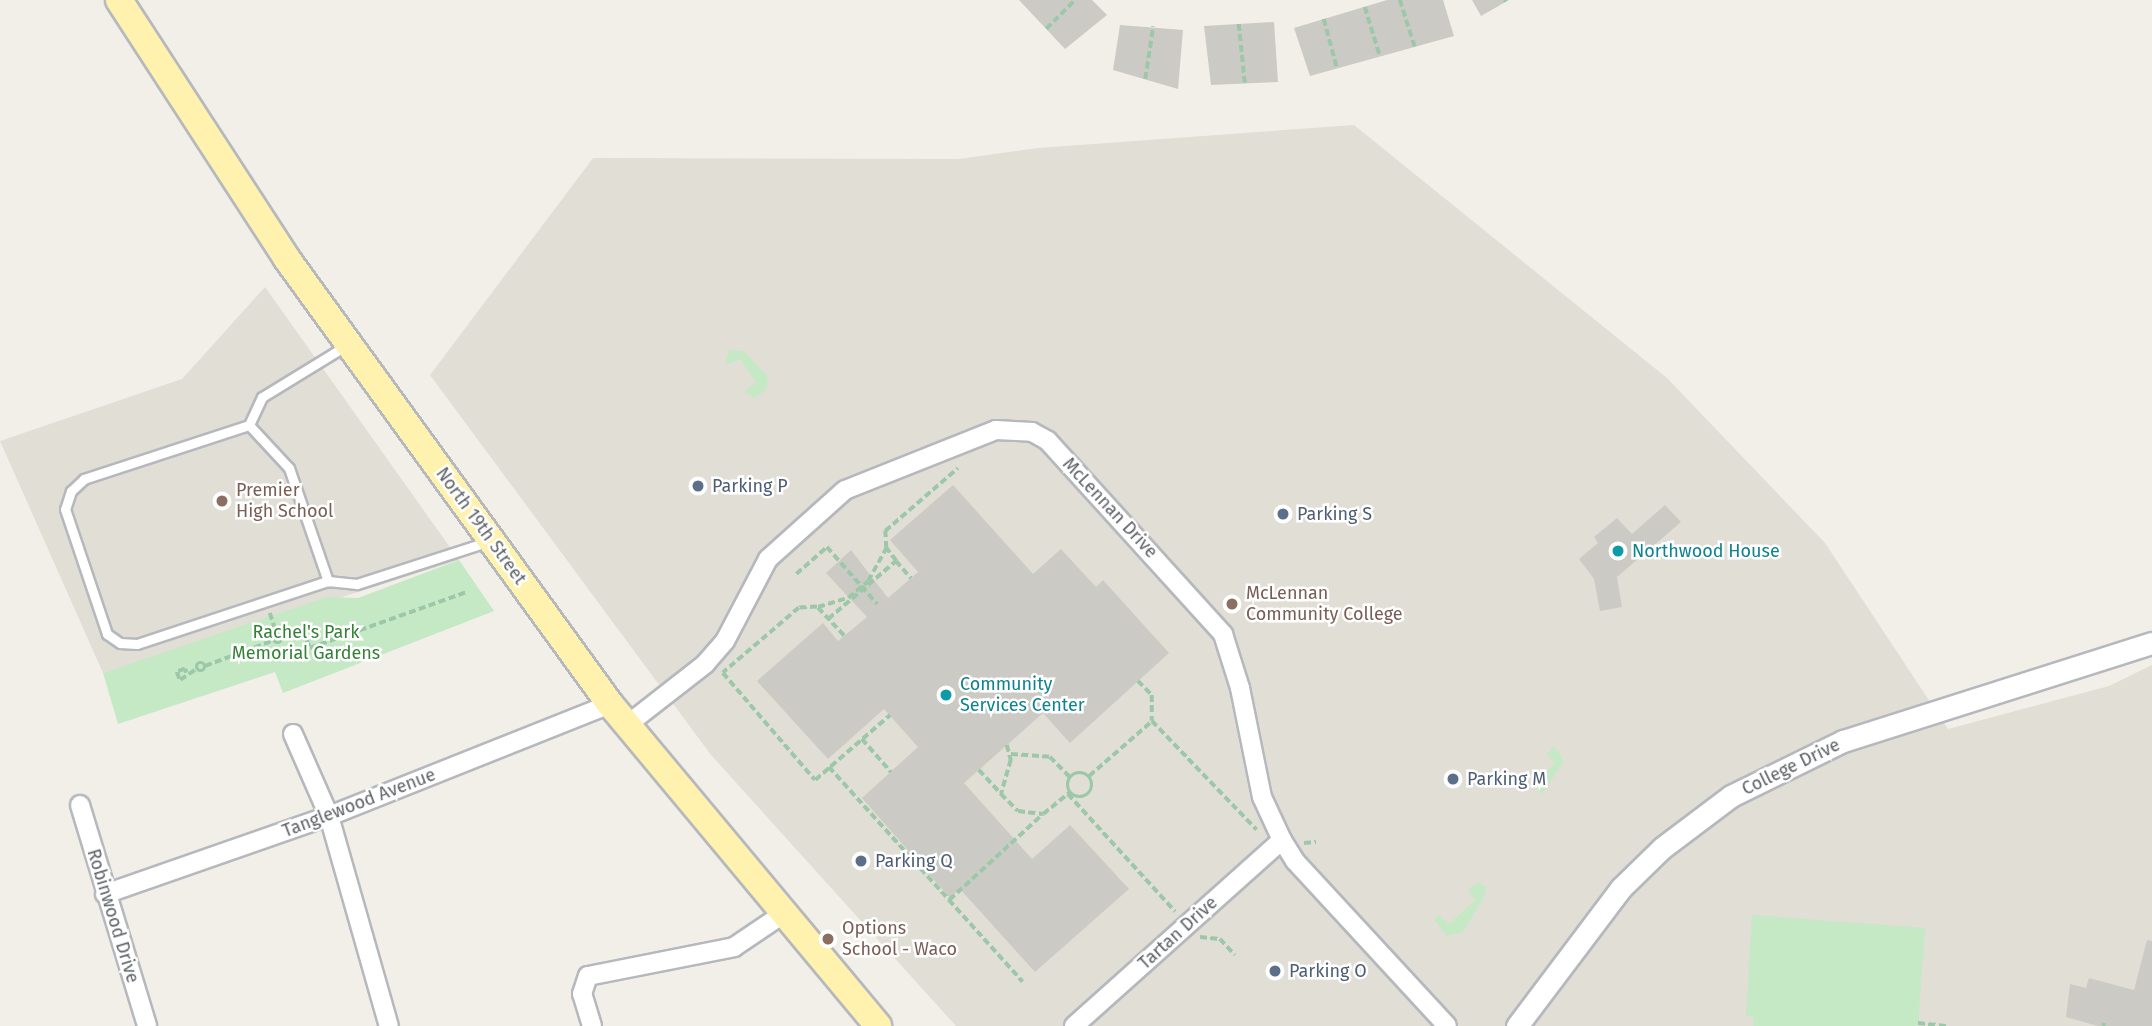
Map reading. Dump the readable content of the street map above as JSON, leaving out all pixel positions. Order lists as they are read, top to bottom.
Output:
{
  "streets": {
    "main road": ["North 19th Street"],
    "street": [
      "McLennan Drive",
      "College Drive",
      "Tanglewood Avenue",
      "Robinwood Drive",
      "Tartan Drive"
    ]
  },
  "crossings": [
    ["McLennan Drive", "North 19th Street"],
    ["McLennan Drive", "Tartan Drive"],
    ["North 19th Street", "Tanglewood Avenue"],
    ["Tanglewood Avenue", "Robinwood Drive"]
  ],
  "parks": ["Rachel's Park Memorial Gardens"],
  "places": [
    "Parking P",
    "Premier High School",
    "Parking S",
    "Northwood House",
    "McLennan Community College",
    "Community Services Center",
    "Parking M",
    "Parking Q",
    "Options School - Waco",
    "Parking O"
  ]
}
